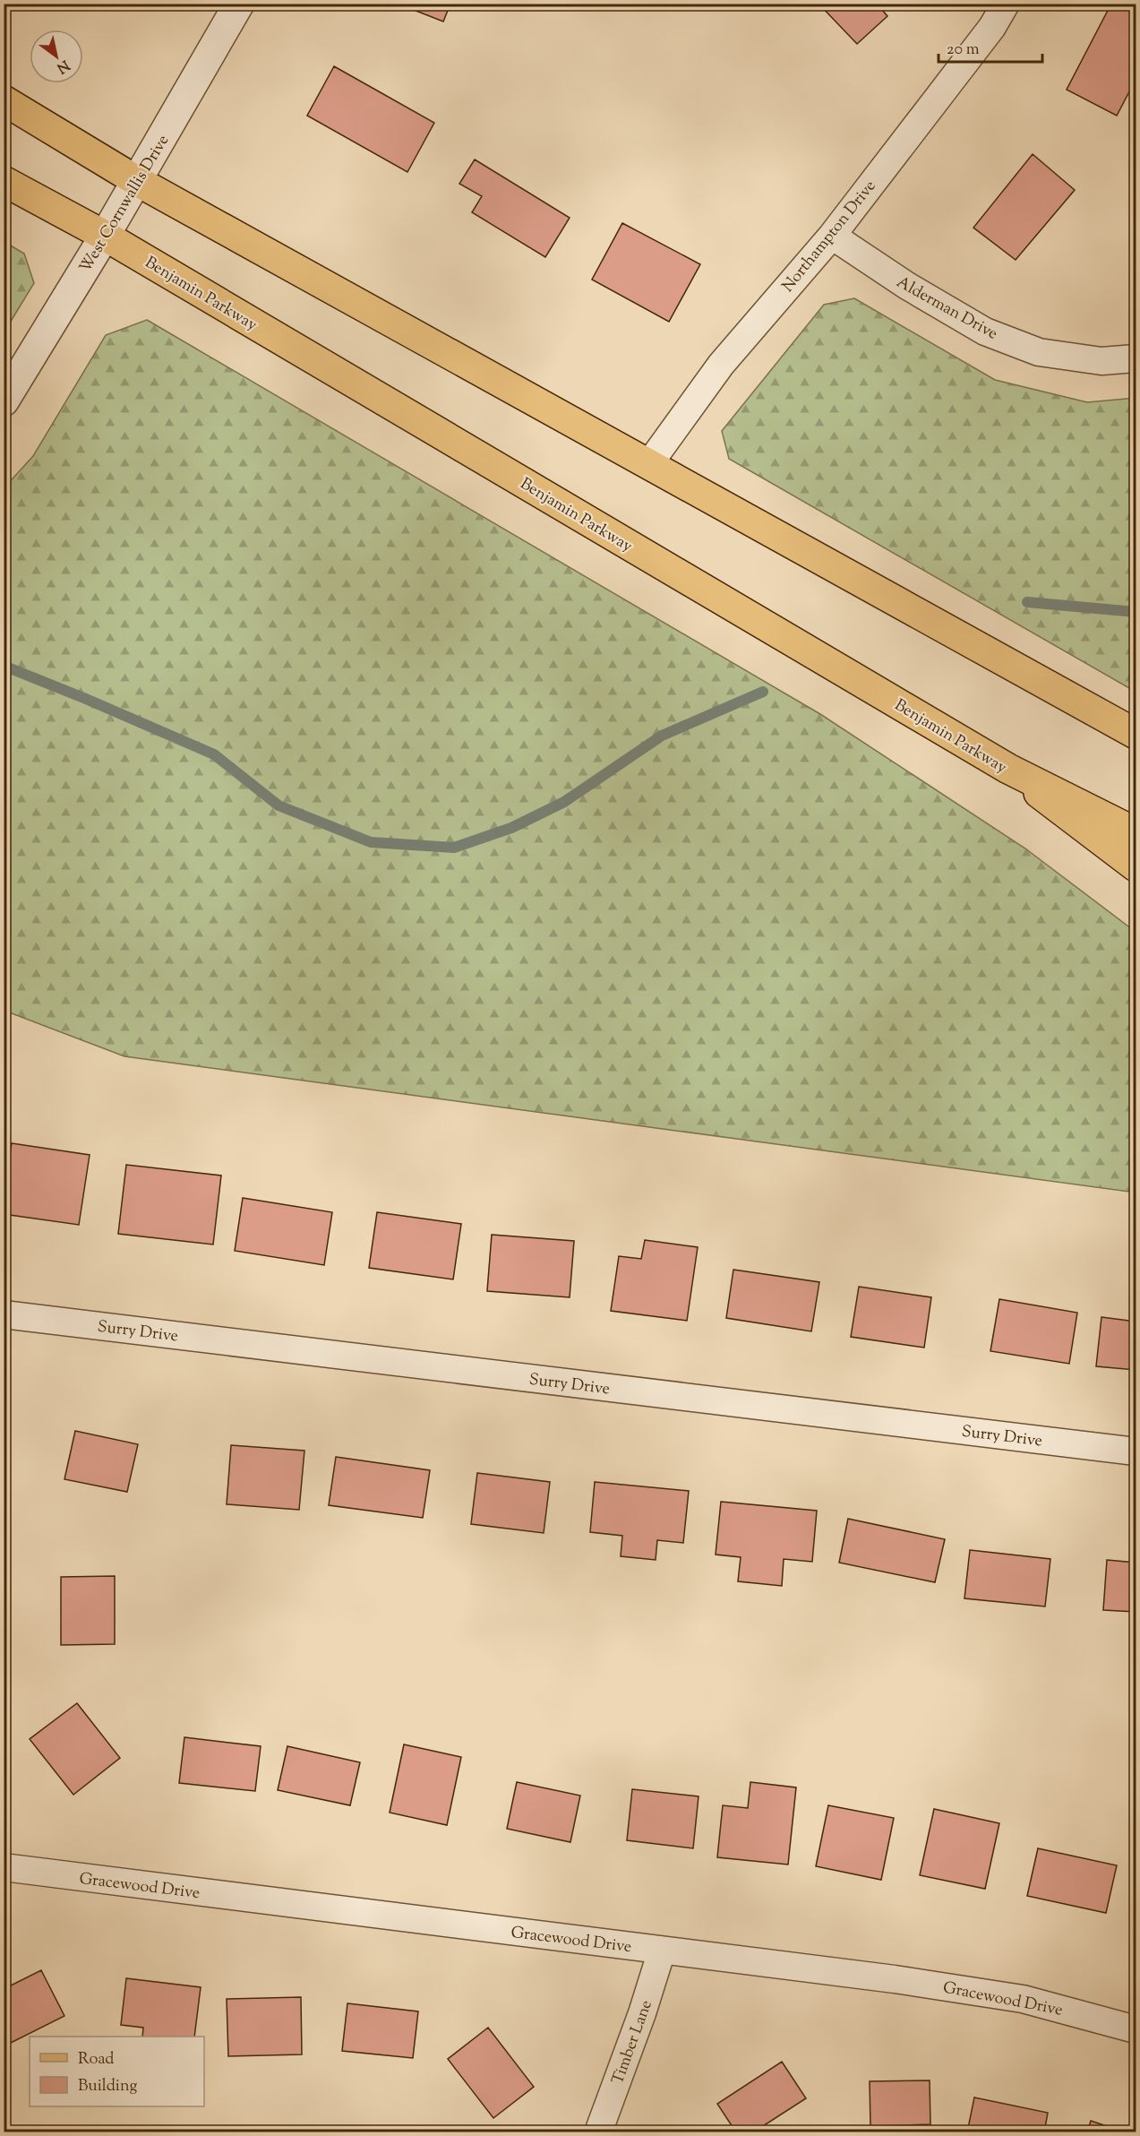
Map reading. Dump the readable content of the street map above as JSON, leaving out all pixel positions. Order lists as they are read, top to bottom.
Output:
{
  "streets": {
    "main road": ["Benjamin Parkway"],
    "street": [
      "West Cornwallis Drive",
      "Northampton Drive",
      "Alderman Drive",
      "Surry Drive",
      "Gracewood Drive",
      "Timber Lane"
    ]
  },
  "crossings": [
    ["West Cornwallis Drive", "Benjamin Parkway"],
    ["Northampton Drive", "Alderman Drive"],
    ["Gracewood Drive", "Timber Lane"]
  ],
  "legend": ["Road", "Building"],
  "scale_bar": "20 m",
  "north": "bottom right"
}
